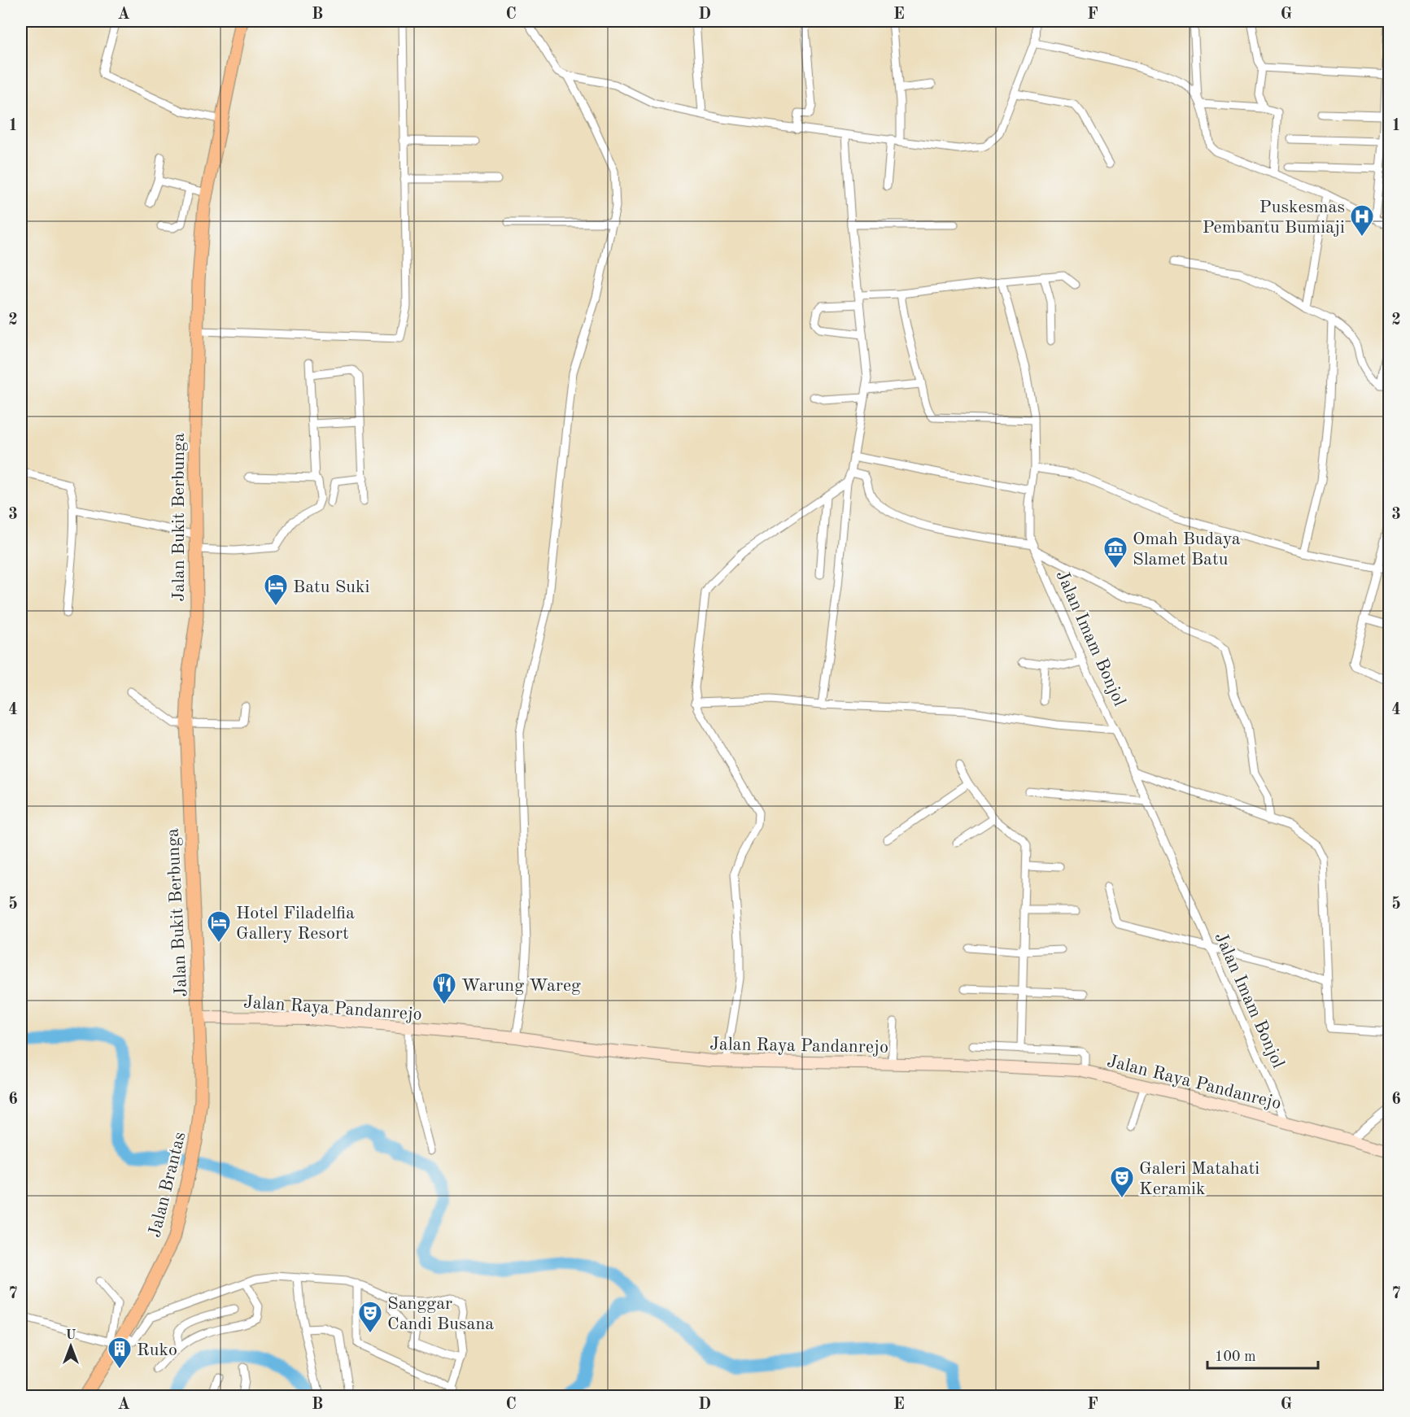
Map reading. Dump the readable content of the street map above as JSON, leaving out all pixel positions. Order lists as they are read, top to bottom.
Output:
{
  "streets": {
    "main road": ["Jalan Bukit Berbunga", "Jalan Raya Pandanrejo", "Jalan Brantas"],
    "street": ["Jalan Imam Bonjol"]
  },
  "crossings": [
    ["Jalan Bukit Berbunga", "Jalan Raya Pandanrejo"],
    ["Jalan Bukit Berbunga", "Jalan Brantas"],
    ["Jalan Imam Bonjol", "Jalan Raya Pandanrejo"],
    ["Jalan Raya Pandanrejo", "Jalan Brantas"]
  ],
  "places": {
    "hospital": ["Puskesmas Pembantu Bumiaji"],
    "museum": ["Omah Budaya Slamet Batu"],
    "hotel": ["Batu Suki", "Hotel Filadelfia Gallery Resort"],
    "restaurant": ["Warung Wareg"],
    "theatre": ["Galeri Matahati Keramik", "Sanggar Candi Busana"],
    "building": ["Ruko"]
  },
  "scale_bar": "100 m",
  "north": "top",
  "grid": {
    "columns": [
      "A",
      "B",
      "C",
      "D",
      "E",
      "F",
      "G"
    ],
    "rows": [
      "1",
      "2",
      "3",
      "4",
      "5",
      "6",
      "7"
    ]
  }
}
